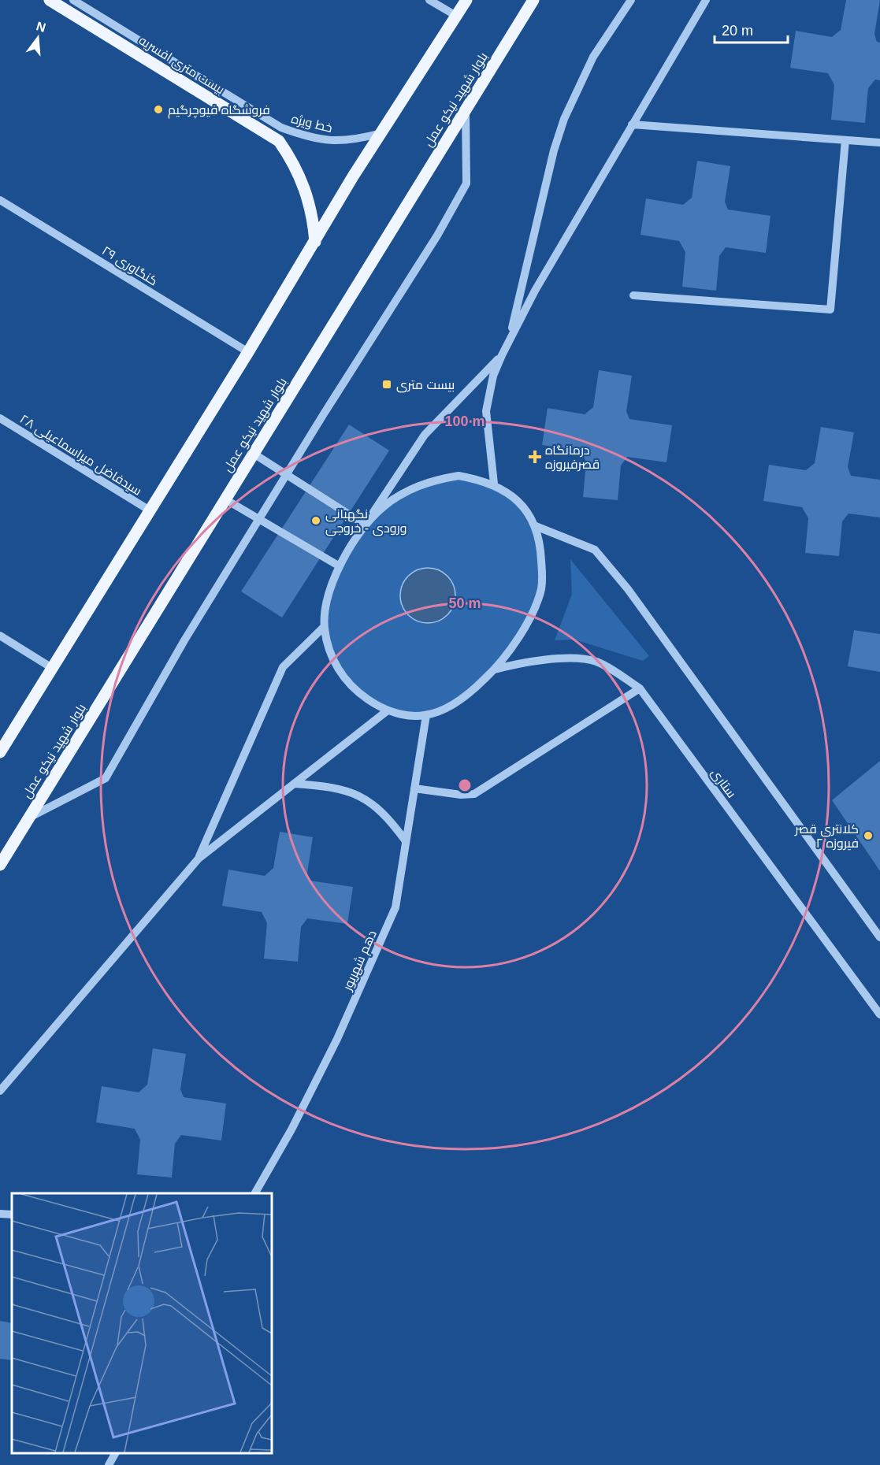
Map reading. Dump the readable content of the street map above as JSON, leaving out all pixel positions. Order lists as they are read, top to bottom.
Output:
{
  "streets": {
    "main road": ["بیست متری افسریه", "بلوار شهید نیکو عمل"],
    "street": [
      "خط ویژه",
      "کنگاوری ۲۹",
      "سیدفاضل میراسماعیلی ۲۸",
      "ستاری",
      "دهم شهریور"
    ]
  },
  "places": {
    "other": ["فروشگاه فیوچرگیم", "نگهبانی ورودی - خروجی", "کلانتری قصر فیروزه ۲"],
    "transit": ["بیست متری"],
    "health": ["درمانگاه قصرفیروزه"]
  },
  "scale_bar": "20 m",
  "north": "top",
  "rings": ["100 m", "50 m"]
}
